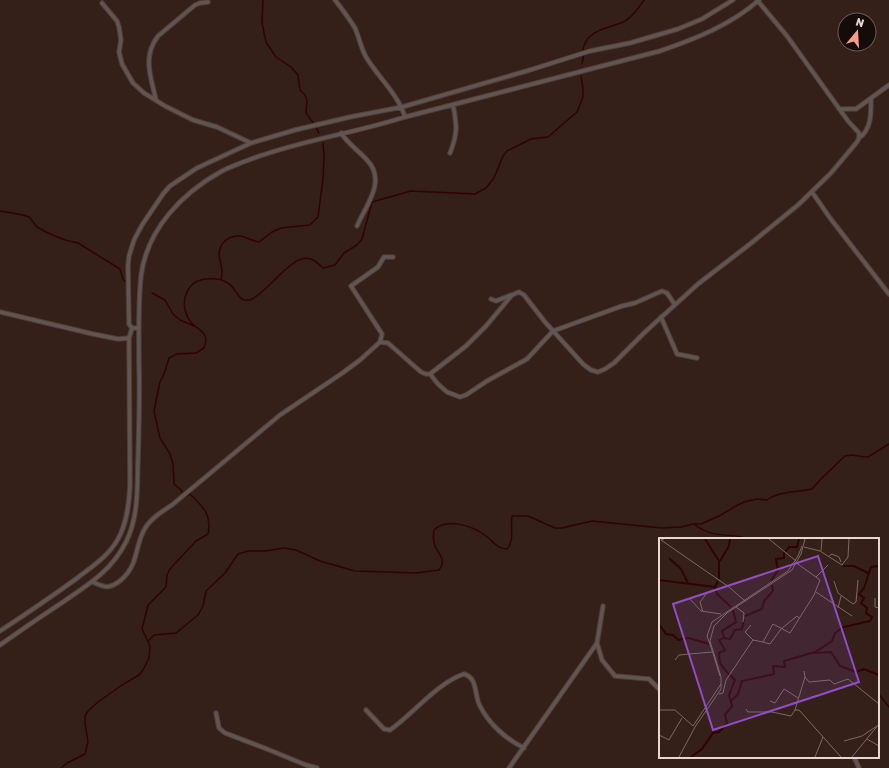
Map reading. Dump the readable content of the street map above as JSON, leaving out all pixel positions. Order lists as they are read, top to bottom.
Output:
{
  "north": "top"
}
